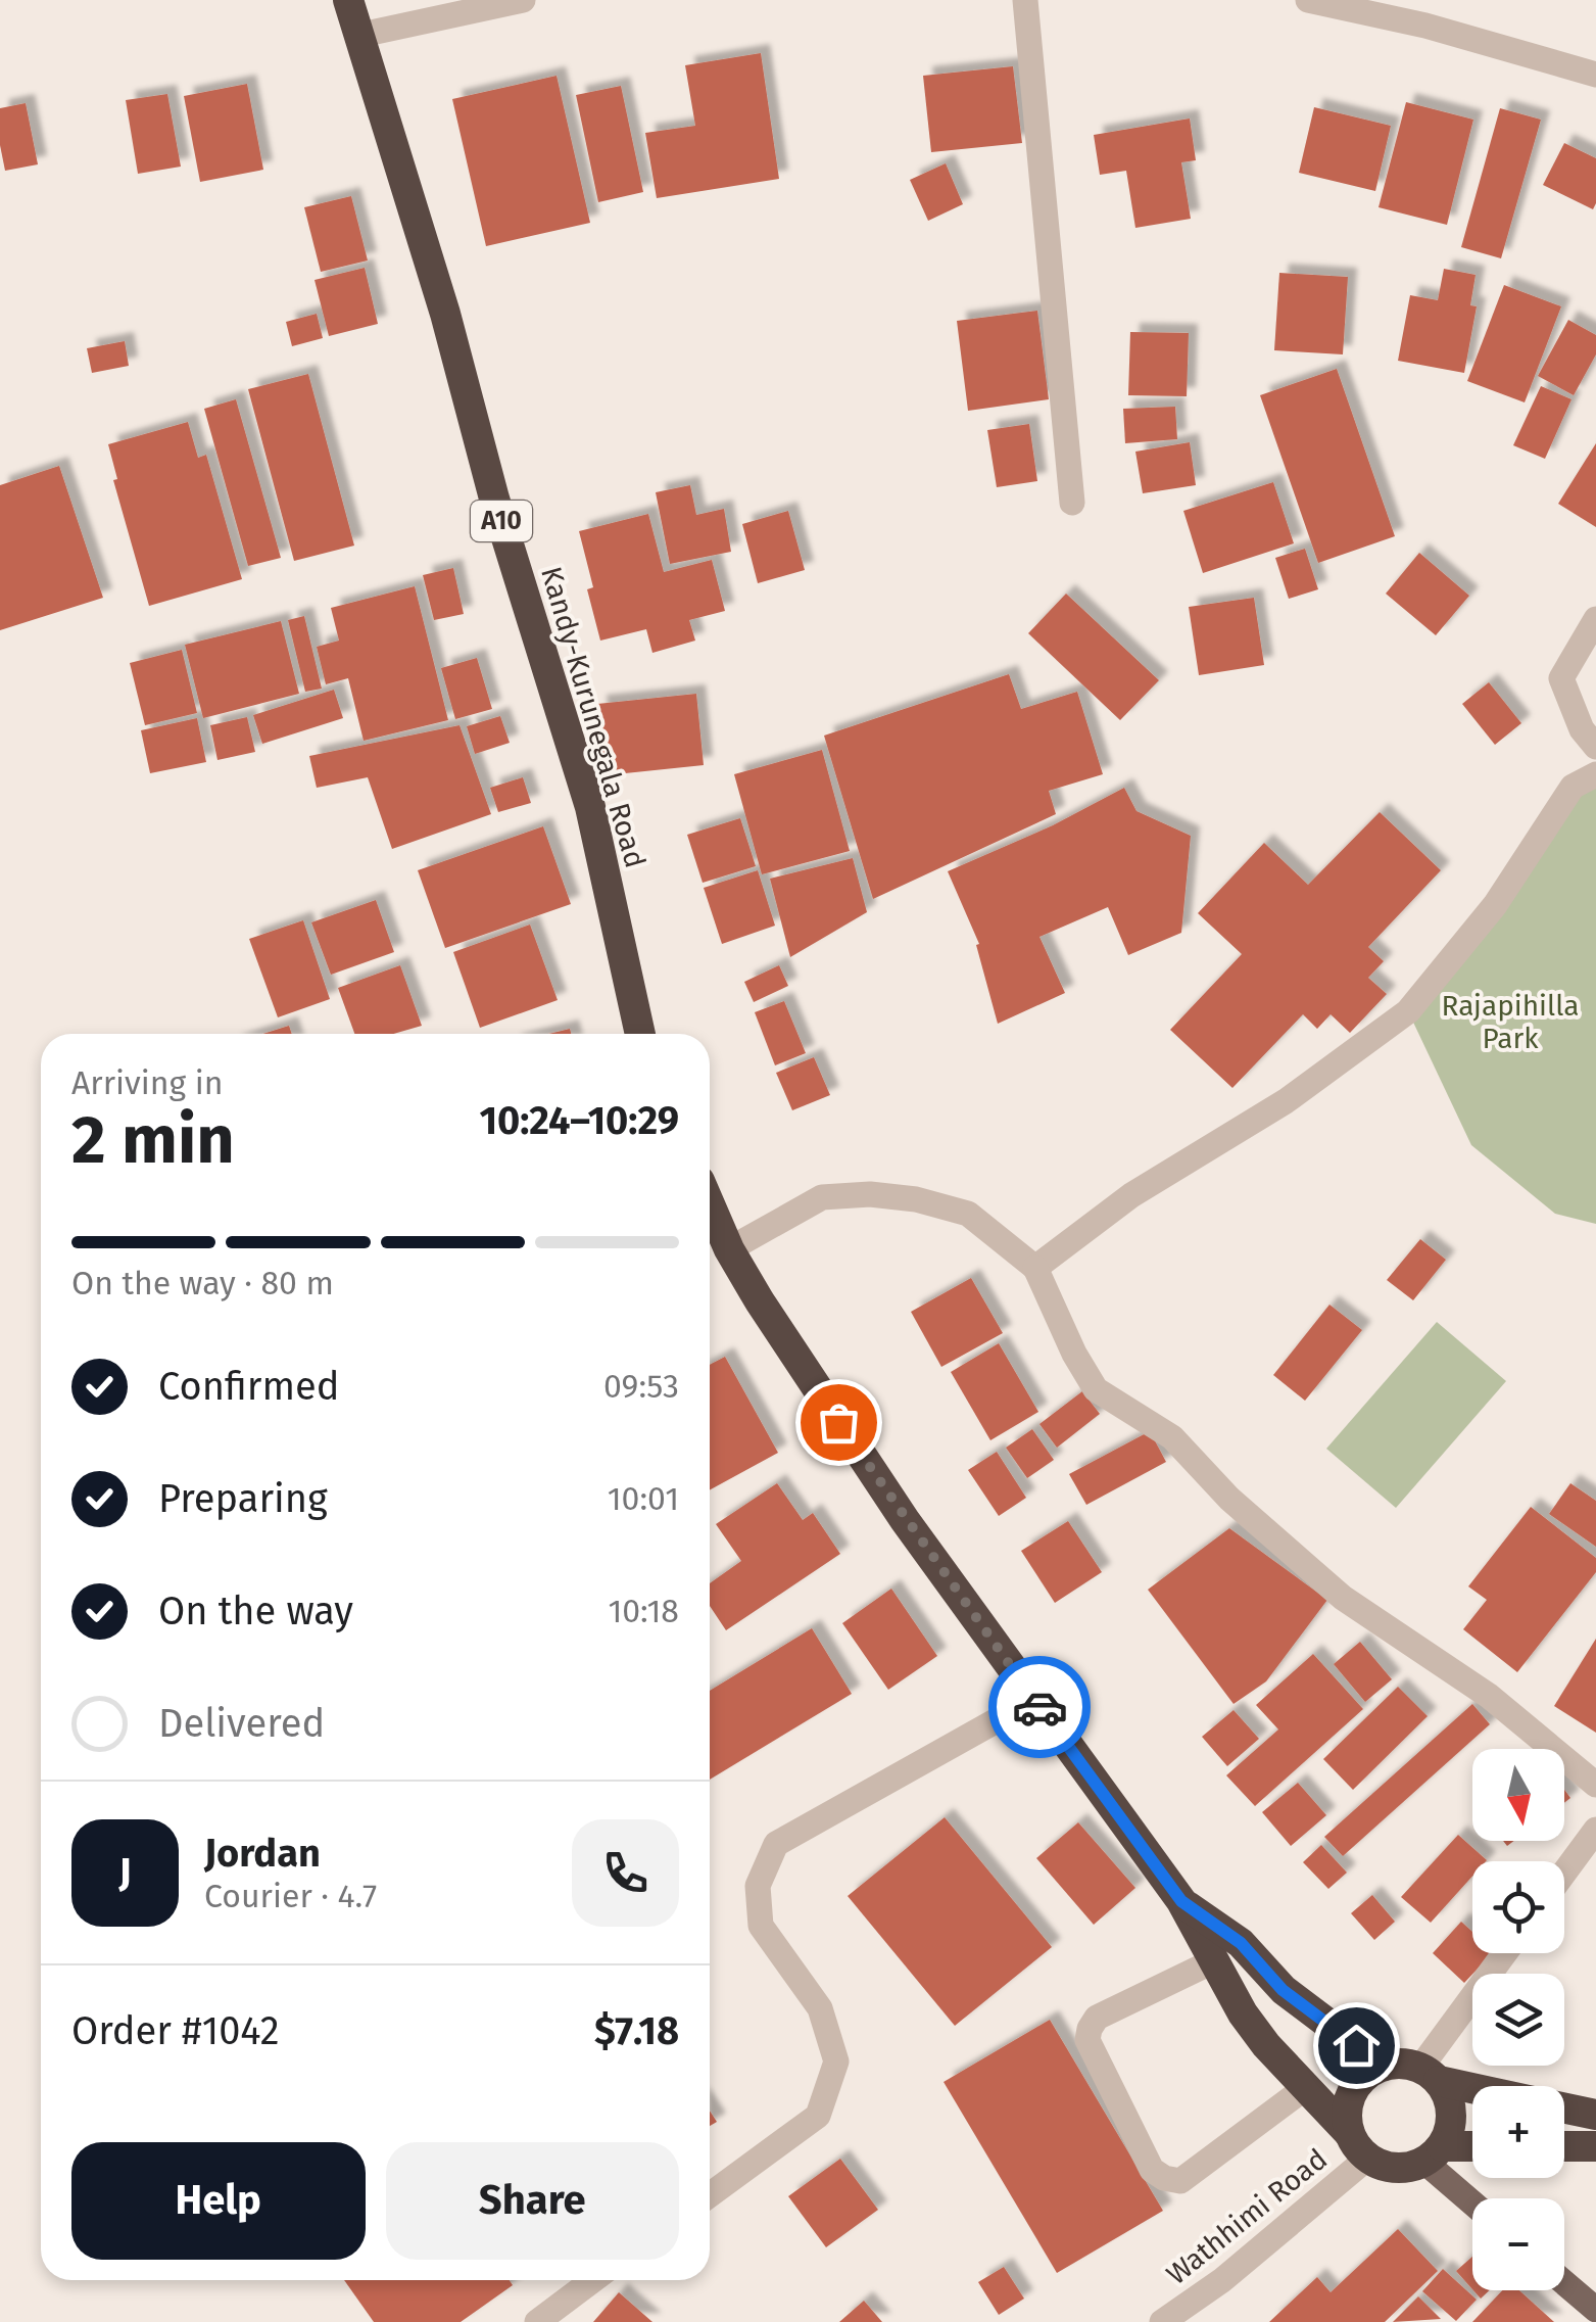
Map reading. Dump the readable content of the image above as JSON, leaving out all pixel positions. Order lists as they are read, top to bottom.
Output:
{
  "streets": {
    "highway": ["A10", "Kandy-Kurunegala Road"],
    "street": ["Wathhimi Road"]
  },
  "parks": ["Rajapihilla Park"],
  "north": "bottom",
  "page": {
    "heading": ["2 min", "Arriving in", "10:24–10:29"],
    "panel": [
      "Jordan",
      "Courier · 4.7",
      "Order #1042",
      "$7.18"
    ],
    "bar": "On the way · 80 m",
    "list": [
      ["Confirmed", "09:53"],
      ["Preparing", "10:01"],
      ["On the way", "10:18"],
      "Delivered"
    ],
    "map_buttons": ["+", "−"],
    "round": "J",
    "buttons": ["Help", "Share"]
  }
}
